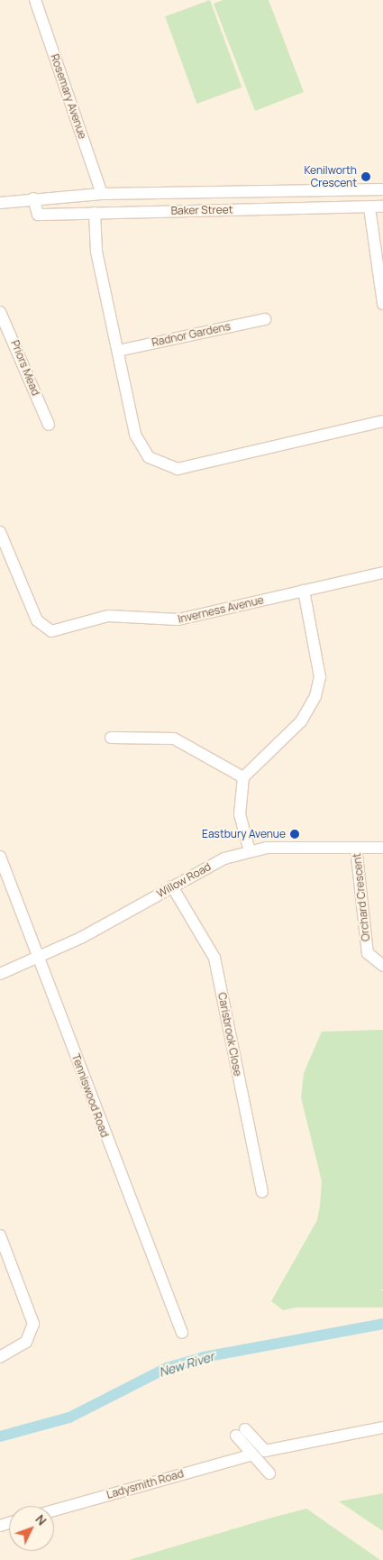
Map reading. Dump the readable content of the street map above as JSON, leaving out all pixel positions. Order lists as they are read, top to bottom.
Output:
{
  "streets": {
    "street": [
      "Rosemary Avenue",
      "Baker Street",
      "Radnor Gardens",
      "Priors Mead",
      "Inverness Avenue",
      "Willow Road",
      "Orchard Crescent",
      "Carisbrook Close",
      "Tenniswood Road",
      "Ladysmith Road"
    ]
  },
  "crossings": [
    ["Rosemary Avenue", "Baker Street"],
    ["Willow Road", "Orchard Crescent"],
    ["Willow Road", "Carisbrook Close"],
    ["Willow Road", "Tenniswood Road"]
  ],
  "water": ["New River"],
  "places": ["Kenilworth Crescent", "Eastbury Avenue"],
  "north": "top right"
}
